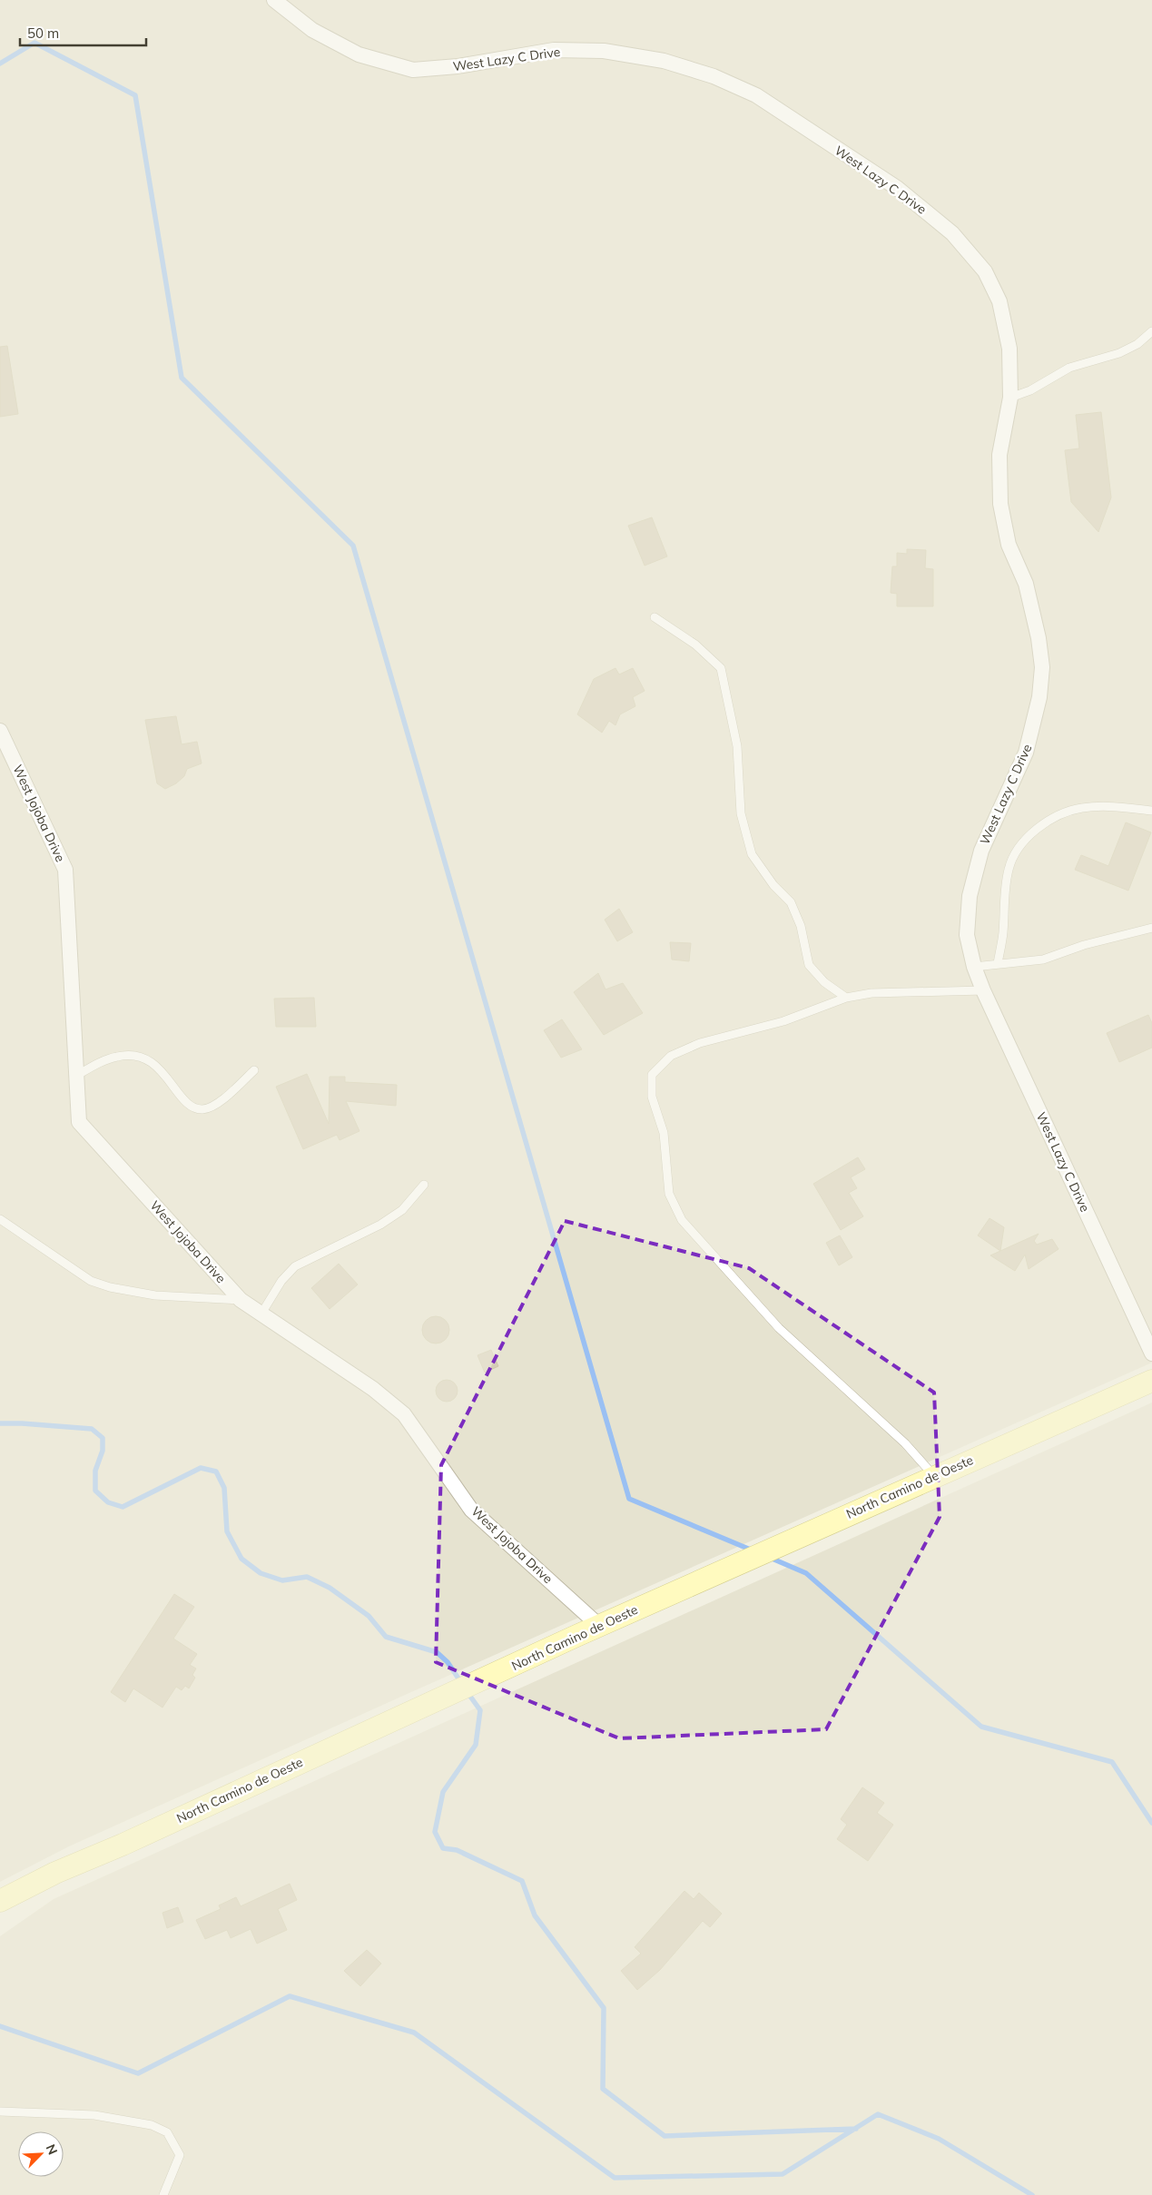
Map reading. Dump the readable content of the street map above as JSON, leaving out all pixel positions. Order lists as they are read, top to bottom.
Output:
{
  "streets": {
    "street": ["West Lazy C Drive", "West Jojoba Drive", "North Camino de Oeste"]
  },
  "crossings": [
    ["West Jojoba Drive", "North Camino de Oeste"]
  ],
  "scale_bar": "50 m",
  "north": "top right"
}
